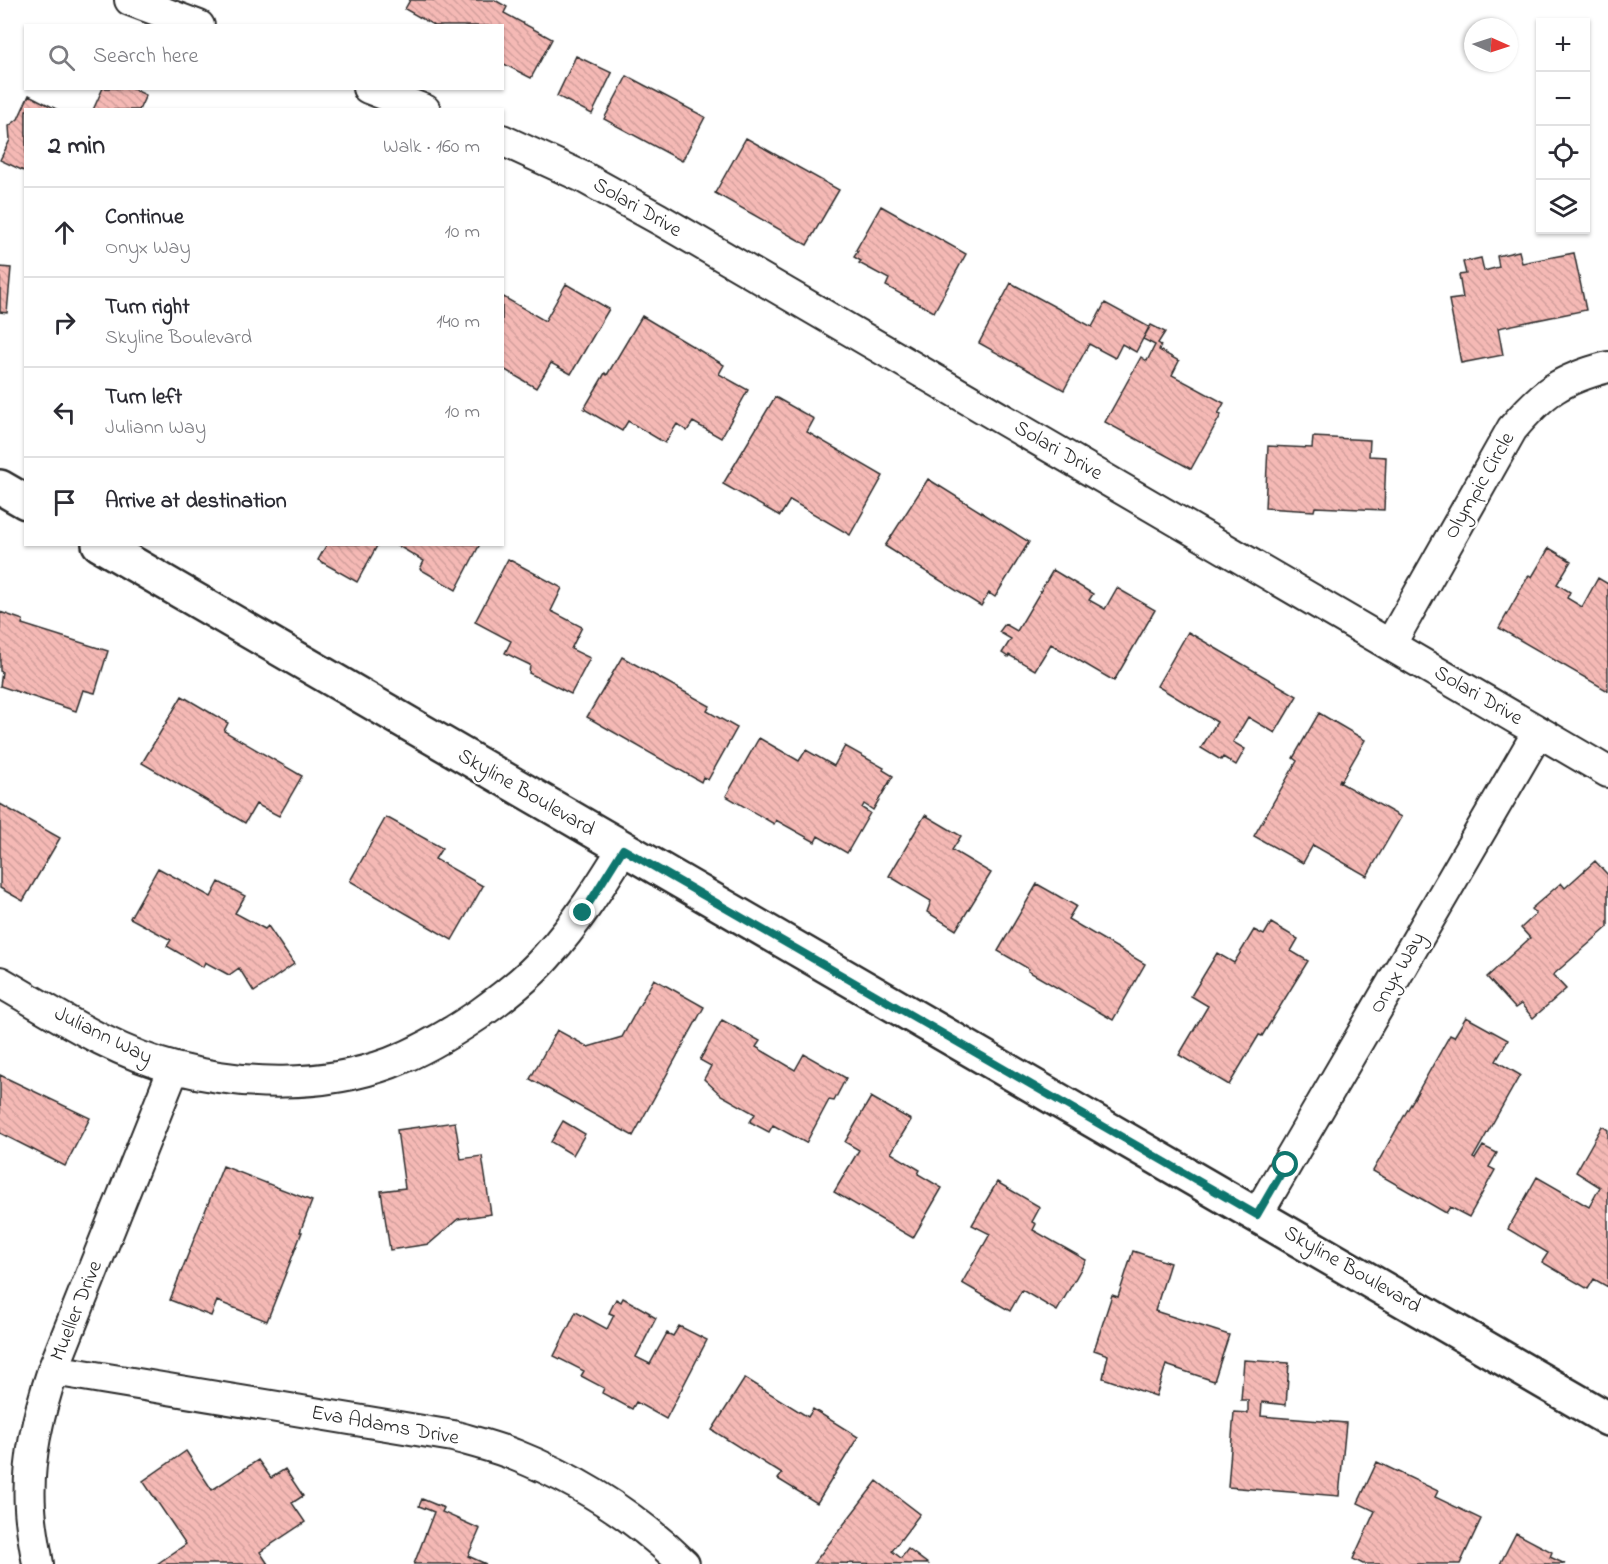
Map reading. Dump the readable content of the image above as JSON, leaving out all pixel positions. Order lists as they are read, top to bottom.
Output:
{
  "streets": {
    "street": [
      "Solari Drive",
      "Olympic Circle",
      "Skyline Boulevard",
      "Onyx Way",
      "Juliann Way",
      "Mueller Drive",
      "Eva Adams Drive"
    ]
  },
  "crossings": [
    ["Solari Drive", "Olympic Circle"],
    ["Solari Drive", "Onyx Way"],
    ["Skyline Boulevard", "Onyx Way"],
    ["Skyline Boulevard", "Juliann Way"],
    ["Juliann Way", "Mueller Drive"],
    ["Mueller Drive", "Eva Adams Drive"]
  ],
  "north": "right",
  "page": {
    "map_buttons": ["+", "−"],
    "search": "Search here",
    "heading": ["2 min", "Walk · 160 m"],
    "list": [
      ["Continue", "Onyx Way", "10 m"],
      ["Turn right", "Skyline Boulevard", "140 m"],
      ["Turn left", "Juliann Way", "10 m"],
      "Arrive at destination"
    ]
  }
}
